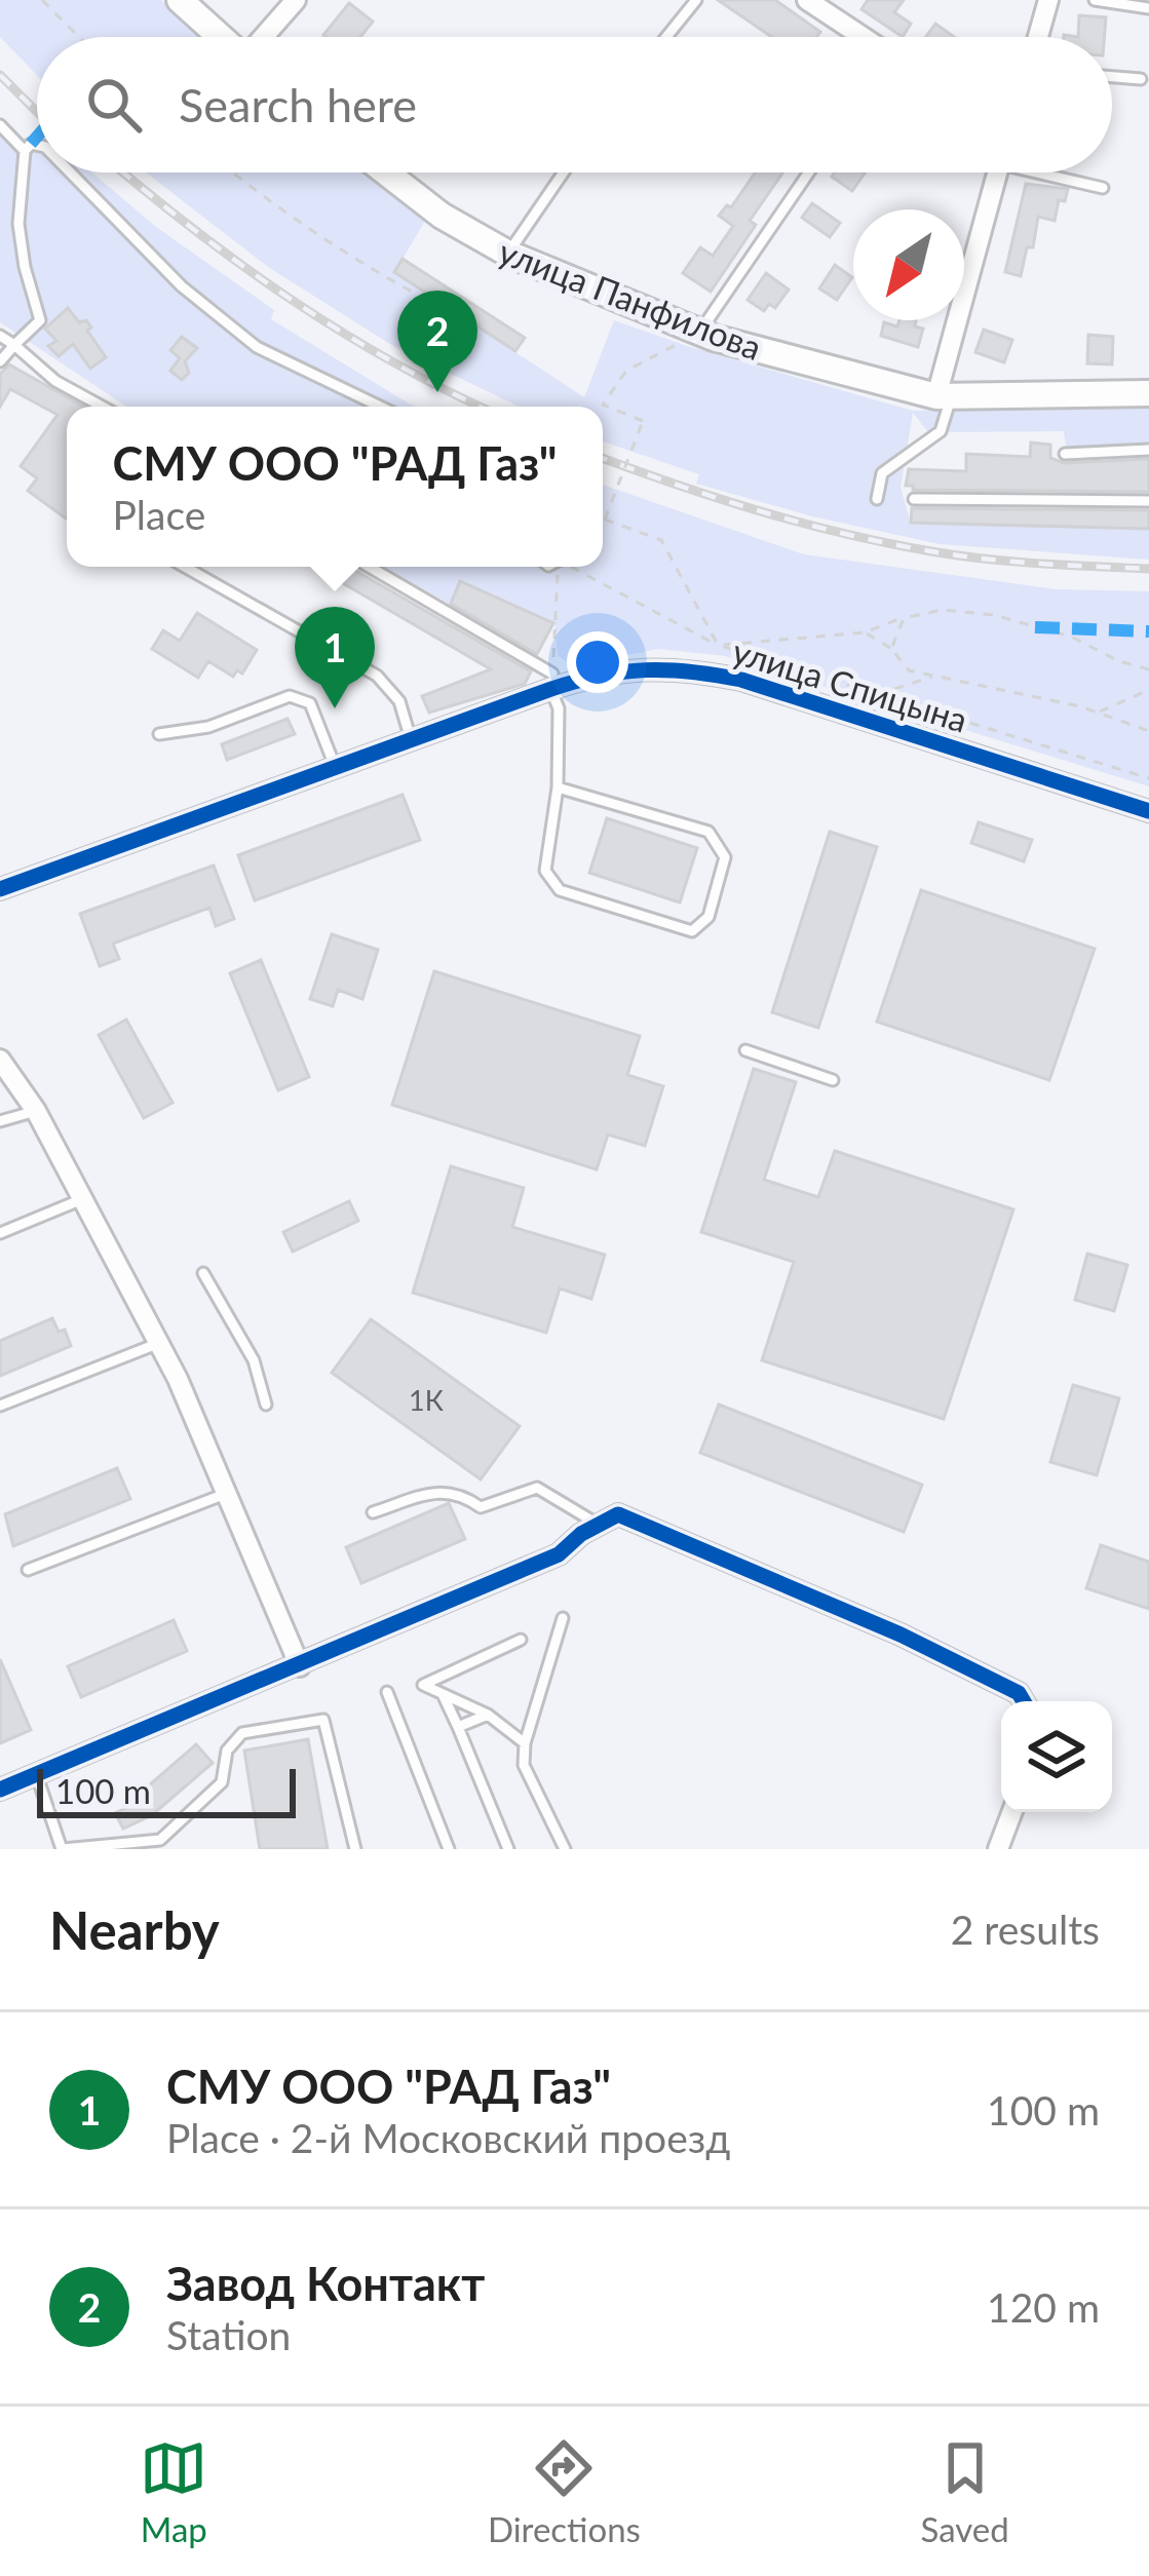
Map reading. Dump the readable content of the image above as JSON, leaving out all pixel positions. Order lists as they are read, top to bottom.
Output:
{
  "streets": {
    "main road": ["улица Панфилова"],
    "street": ["улица Спицына"]
  },
  "house_numbers": ["1К"],
  "scale_bar": "100 m",
  "north": "bottom left",
  "page": {
    "search": "Search here",
    "pins": ["2", "1"],
    "popup": ["СМУ ООО \"РАД Газ\"", "Place"],
    "scale": "100 m",
    "heading": ["Nearby", "2 results"],
    "list": [
      {
        "mark": "1",
        "name": "СМУ ООО \"РАД Газ\"",
        "note": "Place · 2-й Московский проезд",
        "value": "100 m"
      },
      {
        "mark": "2",
        "name": "Завод Контакт",
        "note": "Station",
        "value": "120 m"
      }
    ],
    "nav": ["Map", "Directions", "Saved"]
  }
}
